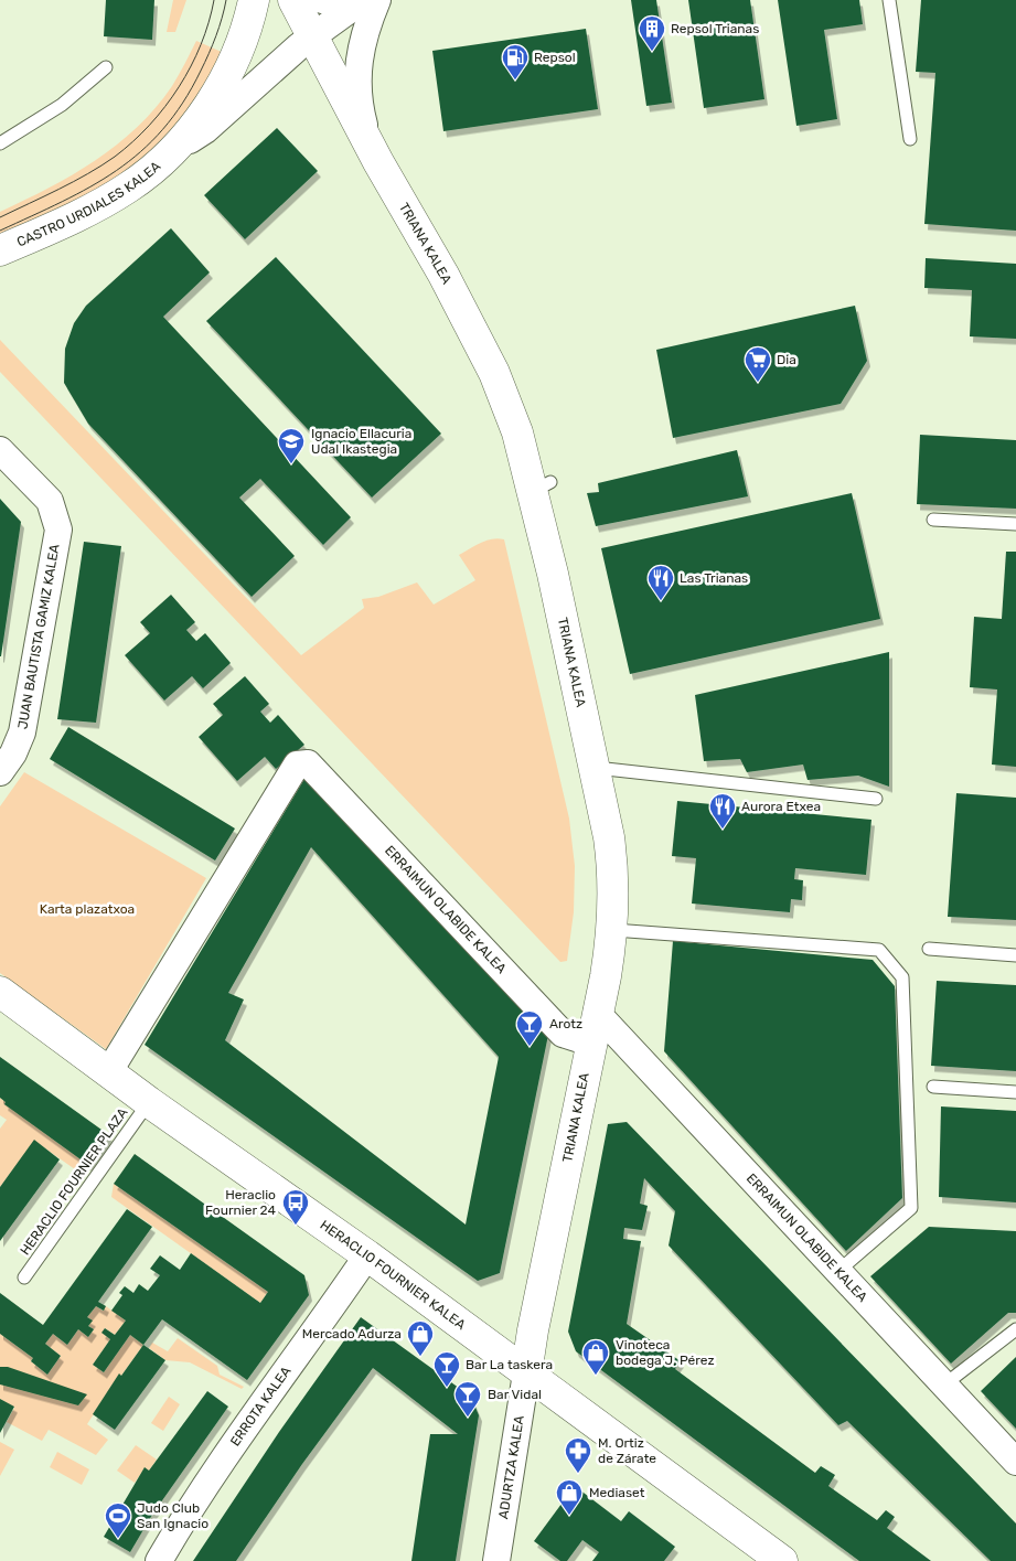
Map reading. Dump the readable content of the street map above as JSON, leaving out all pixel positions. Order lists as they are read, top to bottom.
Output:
{
  "streets": {
    "main road": ["CASTRO URDIALES KALEA", "TRIANA KALEA", "HERACLIO FOURNIER KALEA"],
    "street": [
      "JUAN BAUTISTA GAMIZ KALEA",
      "ERRAIMUN OLABIDE KALEA",
      "ERROTA KALEA",
      "ADURTZA KALEA"
    ],
    "lane": ["HERACLIO FOURNIER PLAZA"]
  },
  "crossings": [
    ["CASTRO URDIALES KALEA", "TRIANA KALEA"],
    ["TRIANA KALEA", "ERRAIMUN OLABIDE KALEA"],
    ["TRIANA KALEA", "HERACLIO FOURNIER KALEA"],
    ["TRIANA KALEA", "ADURTZA KALEA"],
    ["ERRAIMUN OLABIDE KALEA", "HERACLIO FOURNIER KALEA"],
    ["HERACLIO FOURNIER PLAZA", "HERACLIO FOURNIER KALEA"],
    ["HERACLIO FOURNIER KALEA", "ERROTA KALEA"],
    ["HERACLIO FOURNIER KALEA", "ADURTZA KALEA"]
  ],
  "parks": ["Karta plazatxoa"],
  "places": {
    "building": ["Repsol Trianas"],
    "fuel station": ["Repsol"],
    "supermarket": ["Dia"],
    "school or university": ["Ignacio Ellacuria Udal Ikastegia"],
    "restaurant": ["Las Trianas", "Aurora Etxea"],
    "bar": ["Arotz", "Bar La taskera", "Bar Vidal"],
    "bus stop": ["Heraclio Fournier 24"],
    "shop": ["Mercado Adurza", "Vinoteca bodega J. Pérez", "Mediaset"],
    "pharmacy": ["M. Ortiz de Zárate"],
    "sports": ["Judo Club San Ignacio"]
  }
}
